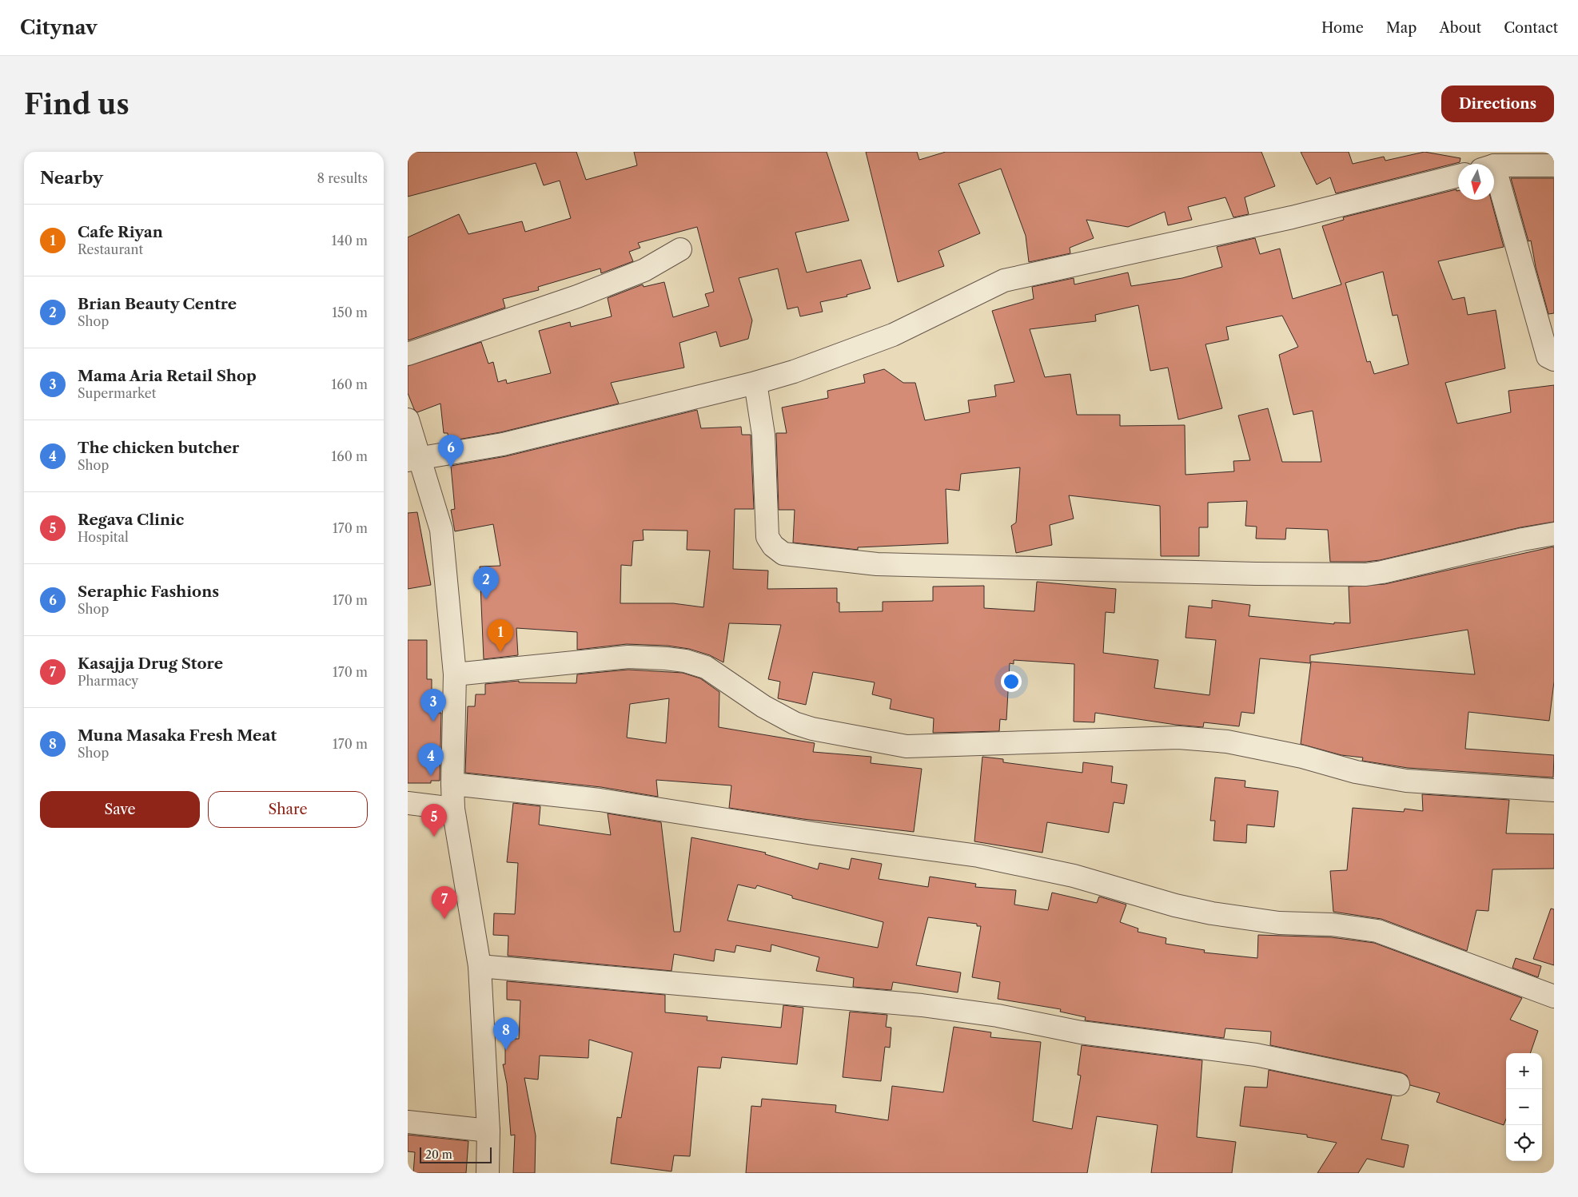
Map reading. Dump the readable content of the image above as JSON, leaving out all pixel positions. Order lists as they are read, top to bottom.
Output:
{
  "scale_bar": "20 m",
  "north": "bottom",
  "page": {
    "header": "Citynav",
    "nav": [
      "Home",
      "Map",
      "About",
      "Contact"
    ],
    "buttons": [
      "Directions",
      ["Save", "Share"]
    ],
    "title": "Find us",
    "heading": ["Nearby", "8 results"],
    "list": [
      {
        "mark": "1",
        "name": "Cafe Riyan",
        "note": "Restaurant",
        "value": "140 m"
      },
      {
        "mark": "2",
        "name": "Brian Beauty Centre",
        "note": "Shop",
        "value": "150 m"
      },
      {
        "mark": "3",
        "name": "Mama Aria Retail Shop",
        "note": "Supermarket",
        "value": "160 m"
      },
      {
        "mark": "4",
        "name": "The chicken butcher",
        "note": "Shop",
        "value": "160 m"
      },
      {
        "mark": "5",
        "name": "Regava Clinic",
        "note": "Hospital",
        "value": "170 m"
      },
      {
        "mark": "6",
        "name": "Seraphic Fashions",
        "note": "Shop",
        "value": "170 m"
      },
      {
        "mark": "7",
        "name": "Kasajja Drug Store",
        "note": "Pharmacy",
        "value": "170 m"
      },
      {
        "mark": "8",
        "name": "Muna Masaka Fresh Meat",
        "note": "Shop",
        "value": "170 m"
      }
    ],
    "pins": [
      "6",
      "2",
      "1",
      "3",
      "4",
      "5",
      "7",
      "8"
    ],
    "map_buttons": ["+", "−"],
    "scale": "20 m"
  }
}
